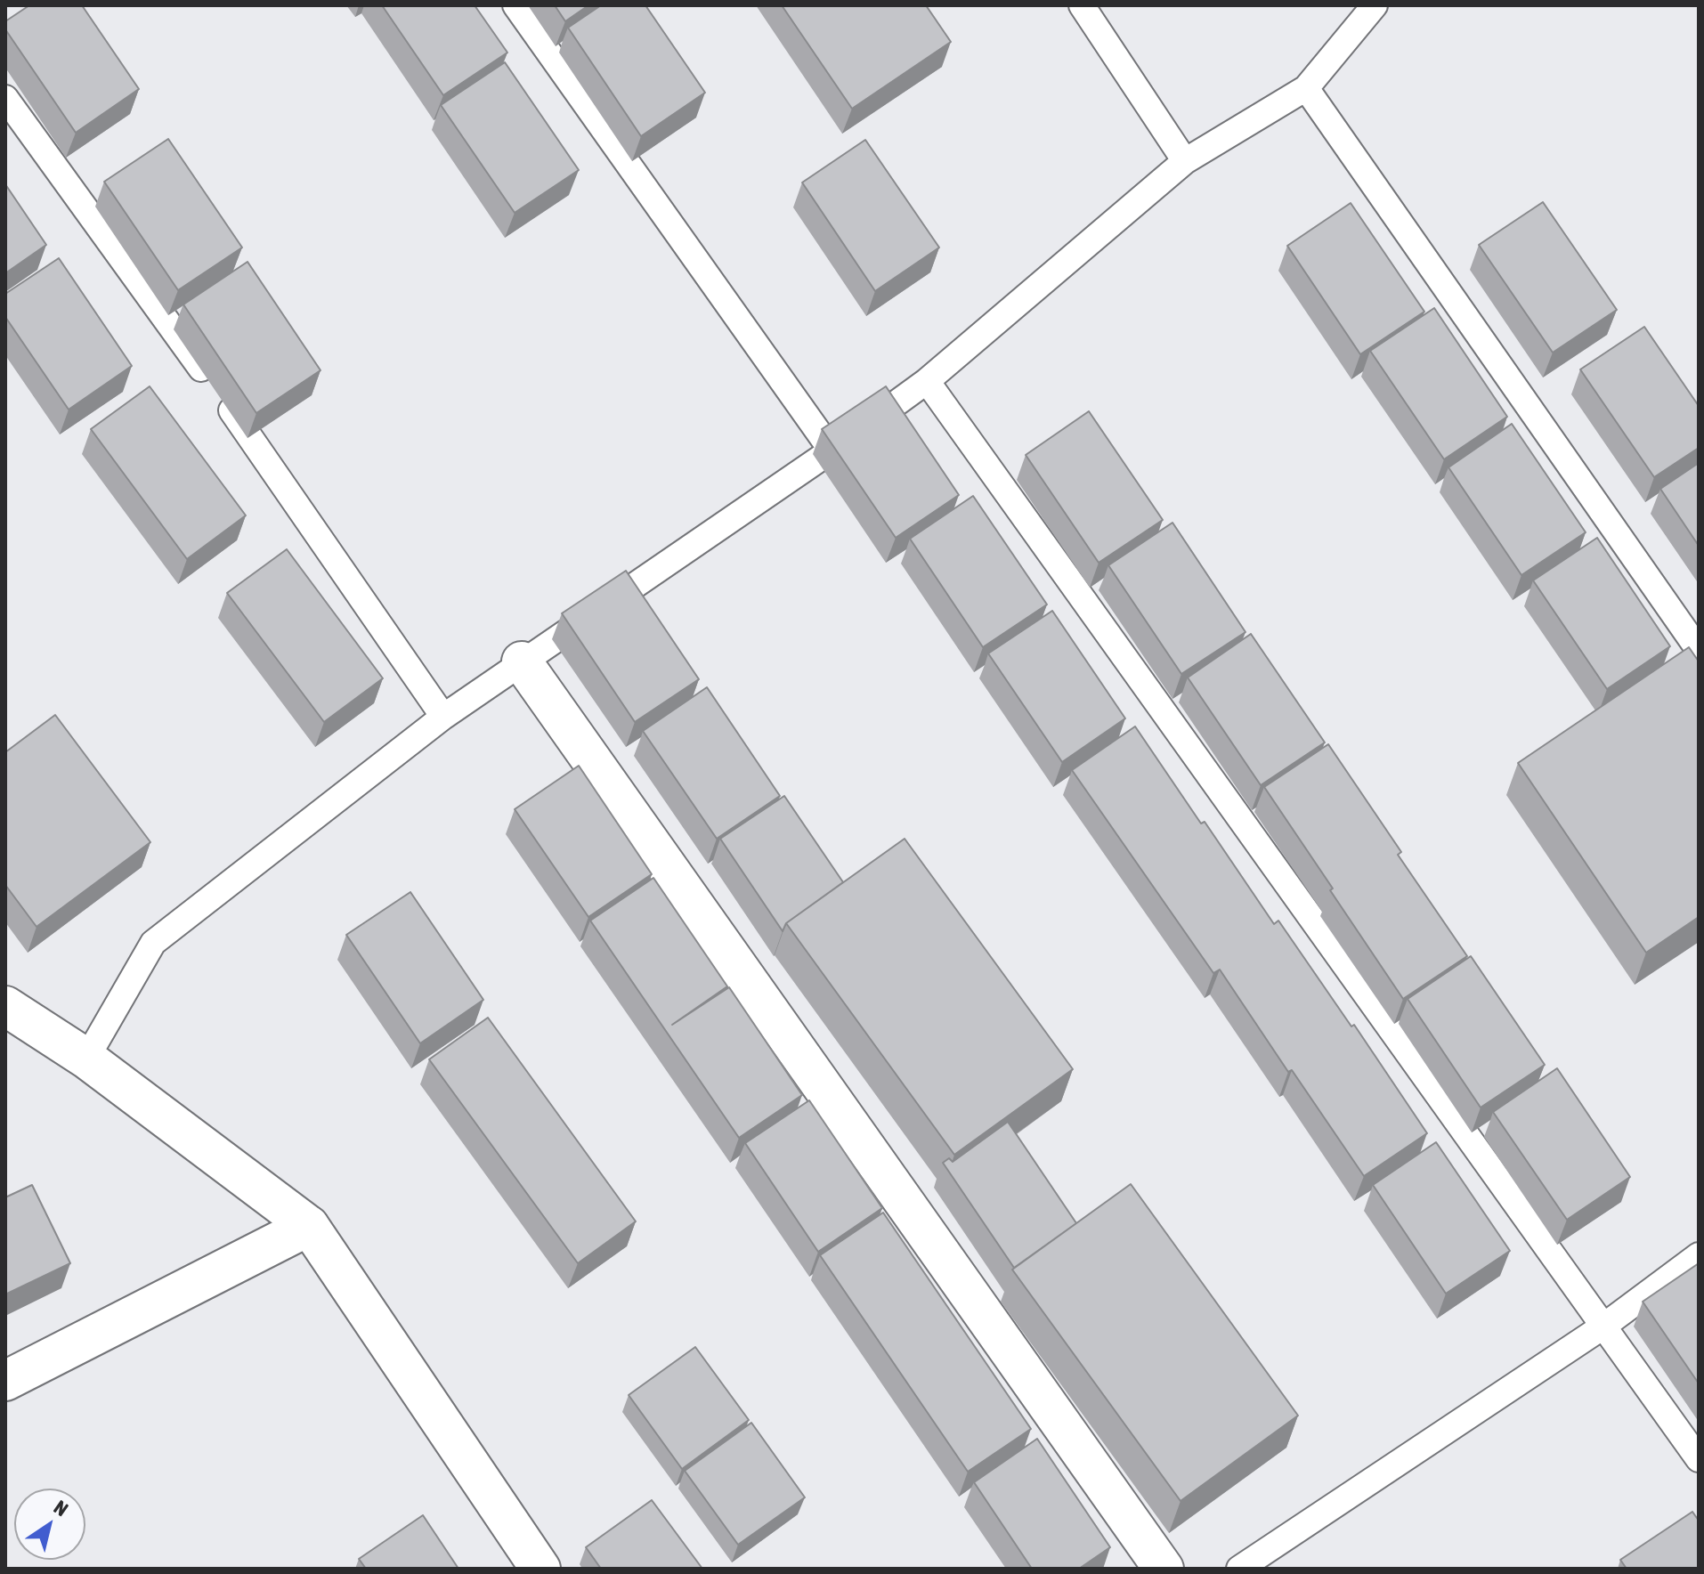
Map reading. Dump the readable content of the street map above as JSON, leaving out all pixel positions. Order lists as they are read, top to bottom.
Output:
{
  "north": "top right"
}
